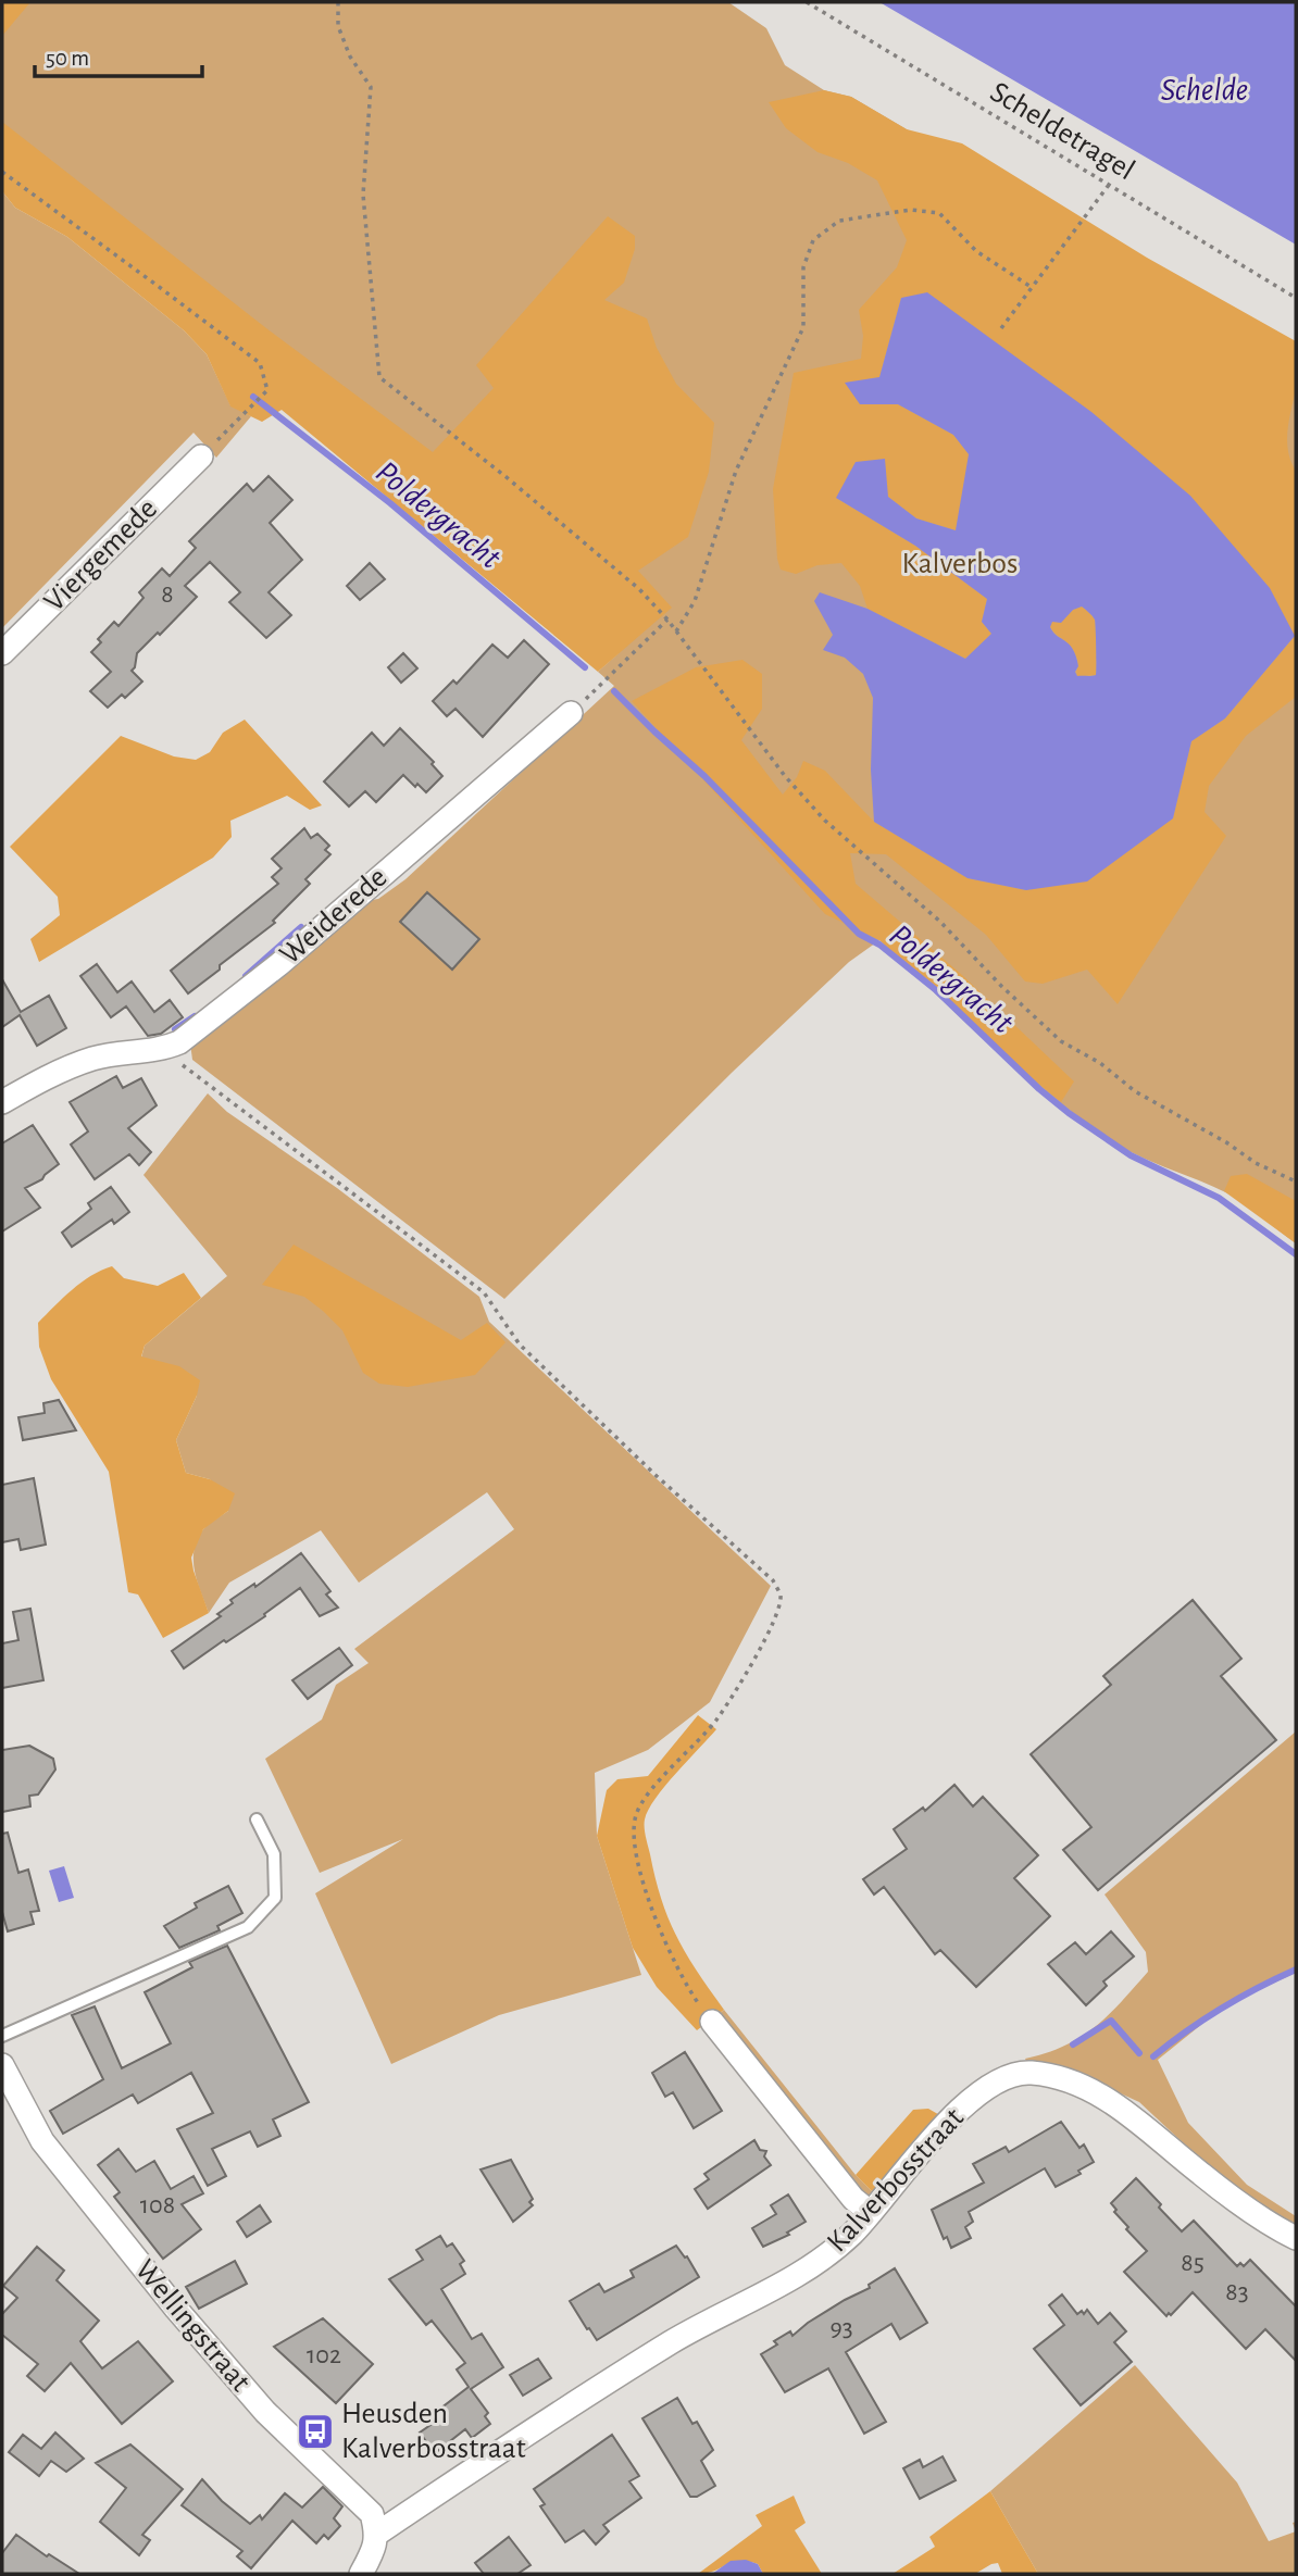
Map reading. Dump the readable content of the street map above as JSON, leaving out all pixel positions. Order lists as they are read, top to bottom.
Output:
{
  "streets": {
    "street": [
      "Viergemede",
      "Weiderede",
      "Kalverbosstraat",
      "Wellingstraat"
    ],
    "path": ["Scheldetragel"]
  },
  "crossings": [
    ["Kalverbosstraat", "Wellingstraat"]
  ],
  "water": ["Schelde", "Poldergracht"],
  "parks": ["Kalverbos"],
  "places": {
    "bus stop": ["Heusden Kalverbosstraat"]
  },
  "house_numbers": [
    "8",
    "108",
    "85",
    "83",
    "93",
    "102"
  ],
  "scale_bar": "50 m"
}
